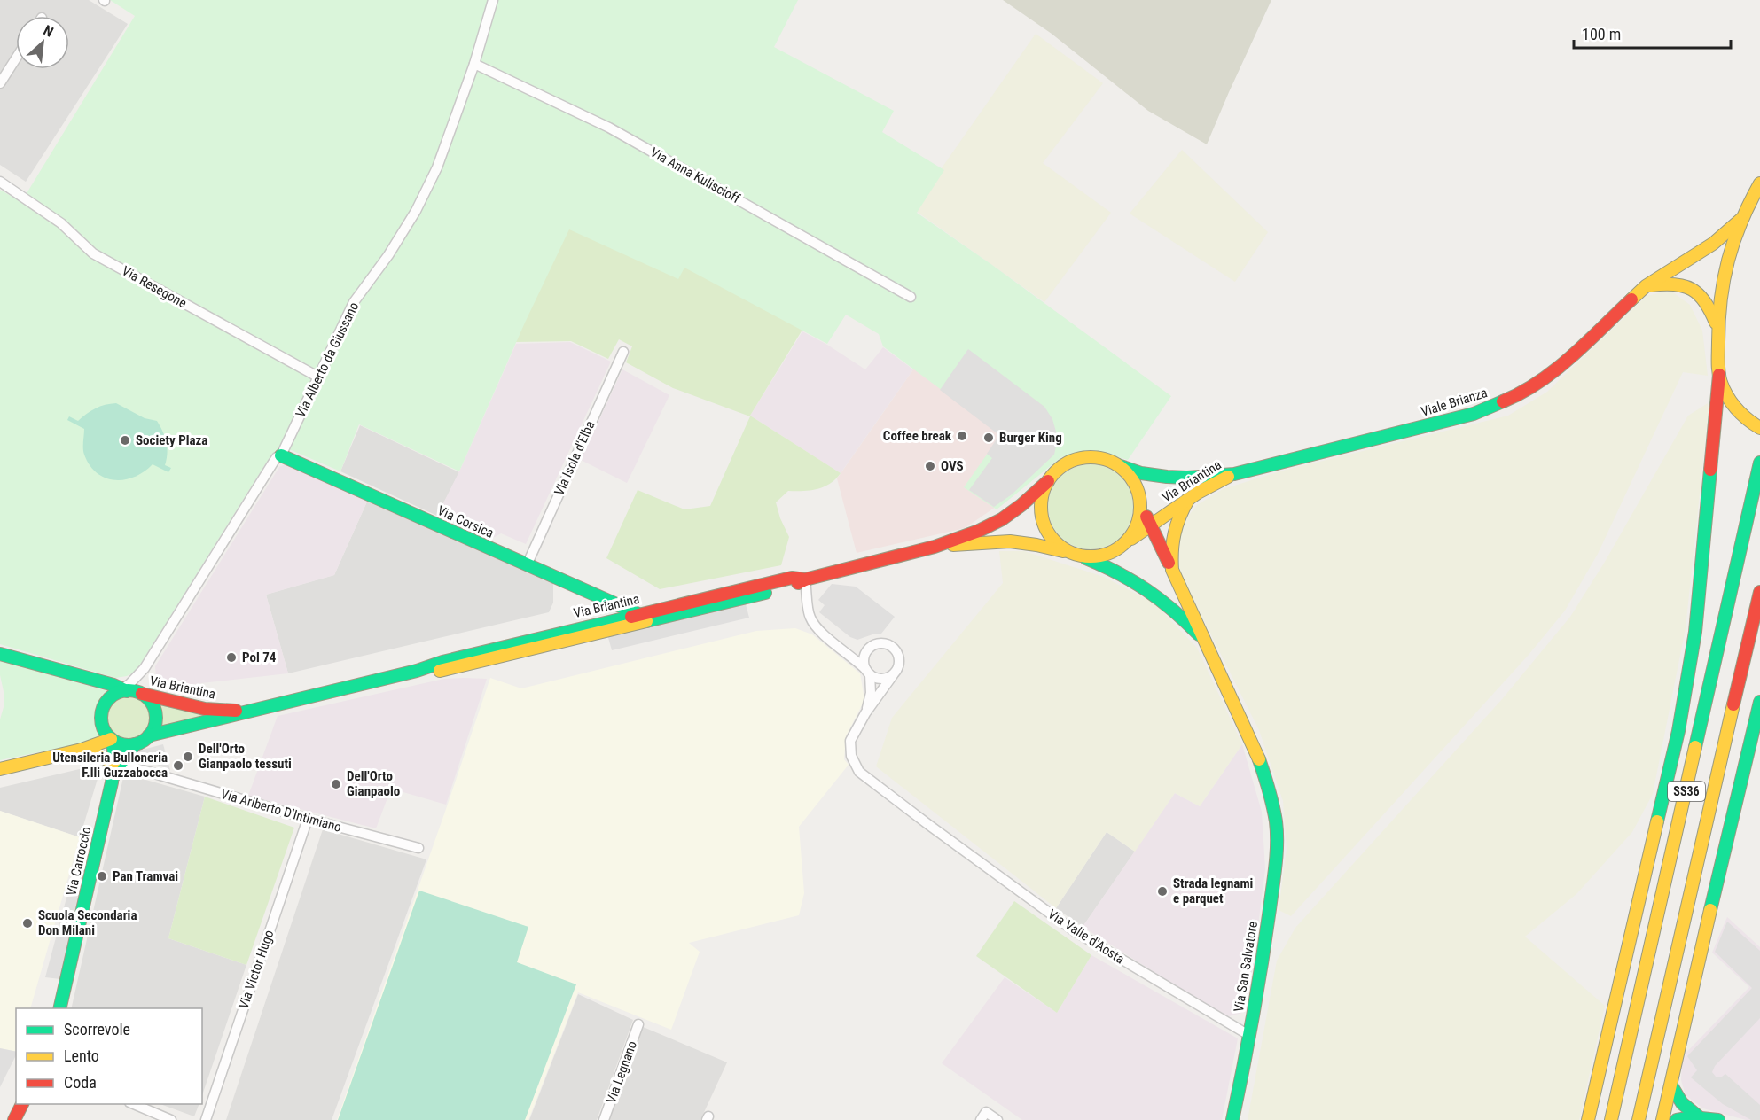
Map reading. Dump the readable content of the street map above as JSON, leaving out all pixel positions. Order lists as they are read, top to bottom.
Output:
{
  "streets": {
    "main road": [
      "Viale Brianza",
      "Via Briantina",
      "Via Corsica",
      "SS36",
      "Via Carroccio",
      "Via San Salvatore"
    ],
    "street": [
      "Via Anna Kuliscioff",
      "Via Resegone",
      "Via Alberto da Giussano",
      "Via Isola d'Elba",
      "Via Ariberto D'Intimiano",
      "Via Valle d'Aosta",
      "Via Victor Hugo",
      "Via Legnano"
    ]
  },
  "crossings": [
    ["Via Anna Kuliscioff", "Via Alberto da Giussano"],
    ["Via Resegone", "Via Alberto da Giussano"],
    ["Via Alberto da Giussano", "Via Briantina"],
    ["Via Alberto da Giussano", "Via Corsica"],
    ["Via Alberto da Giussano", "Via Ariberto D'Intimiano"],
    ["Via Alberto da Giussano", "Via Carroccio"],
    ["Viale Brianza", "Via Briantina"],
    ["Via Isola d'Elba", "Via Corsica"],
    ["Via Briantina", "Via Corsica"],
    ["Via Briantina", "Via Ariberto D'Intimiano"],
    ["Via Briantina", "Via Carroccio"],
    ["Via Briantina", "Via San Salvatore"],
    ["Via Ariberto D'Intimiano", "Via Carroccio"],
    ["Via Ariberto D'Intimiano", "Via Victor Hugo"],
    ["Via Valle d'Aosta", "Via San Salvatore"]
  ],
  "places": [
    "Coffee break",
    "Burger King",
    "Society Plaza",
    "OVS",
    "Pol 74",
    "Dell'Orto Gianpaolo tessuti",
    "Utensileria Bulloneria F.lli Guzzabocca",
    "Dell'Orto Gianpaolo",
    "Pan Tramvai",
    "Strada legnami e parquet",
    "Scuola Secondaria Don Milani"
  ],
  "legend": ["Scorrevole", "Lento", "Coda"],
  "scale_bar": "100 m",
  "north": "top right"
}
